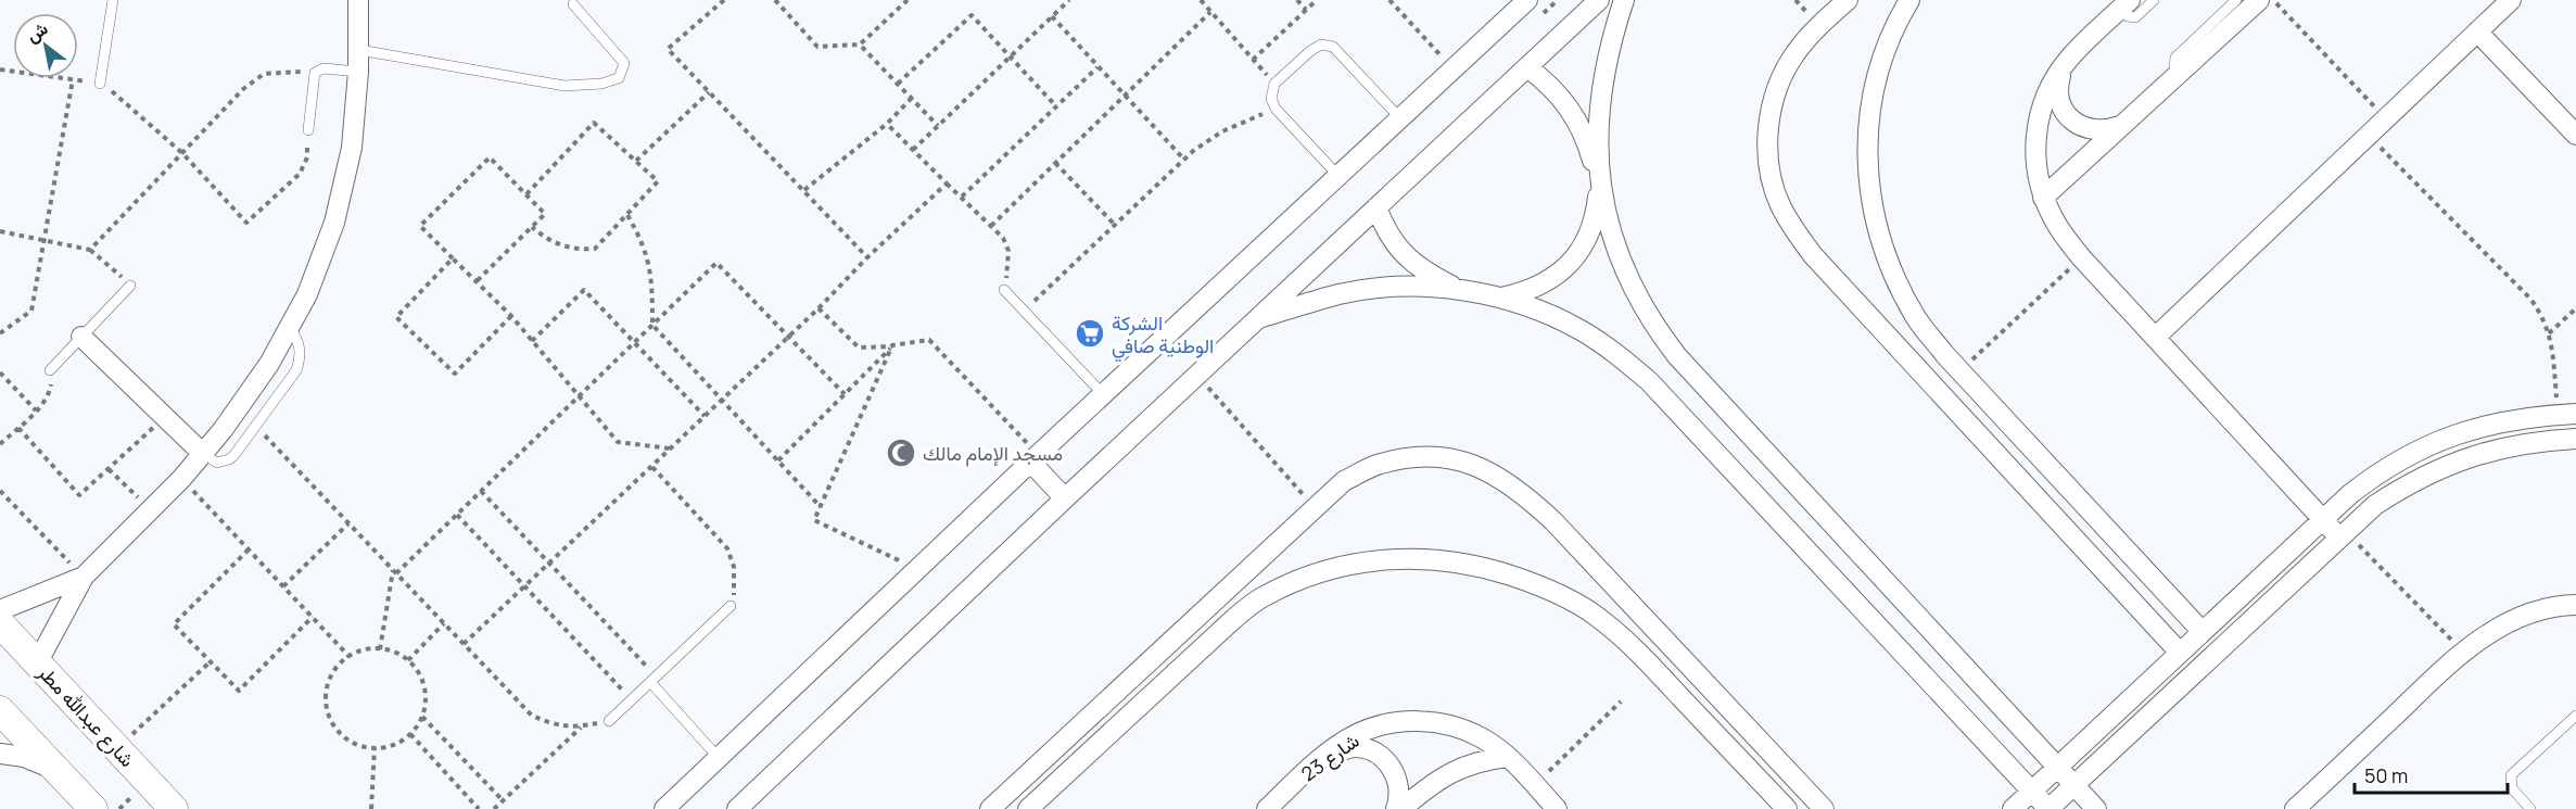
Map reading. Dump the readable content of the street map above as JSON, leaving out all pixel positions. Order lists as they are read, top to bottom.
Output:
{
  "streets": {
    "street": ["شارع عبدالله مطر", "شارع 23"]
  },
  "places": {
    "supermarket": ["الشركة الوطنية صافي"],
    "mosque": ["مسجد الإمام مالك"]
  },
  "scale_bar": "50 m",
  "north": "top left"
}
